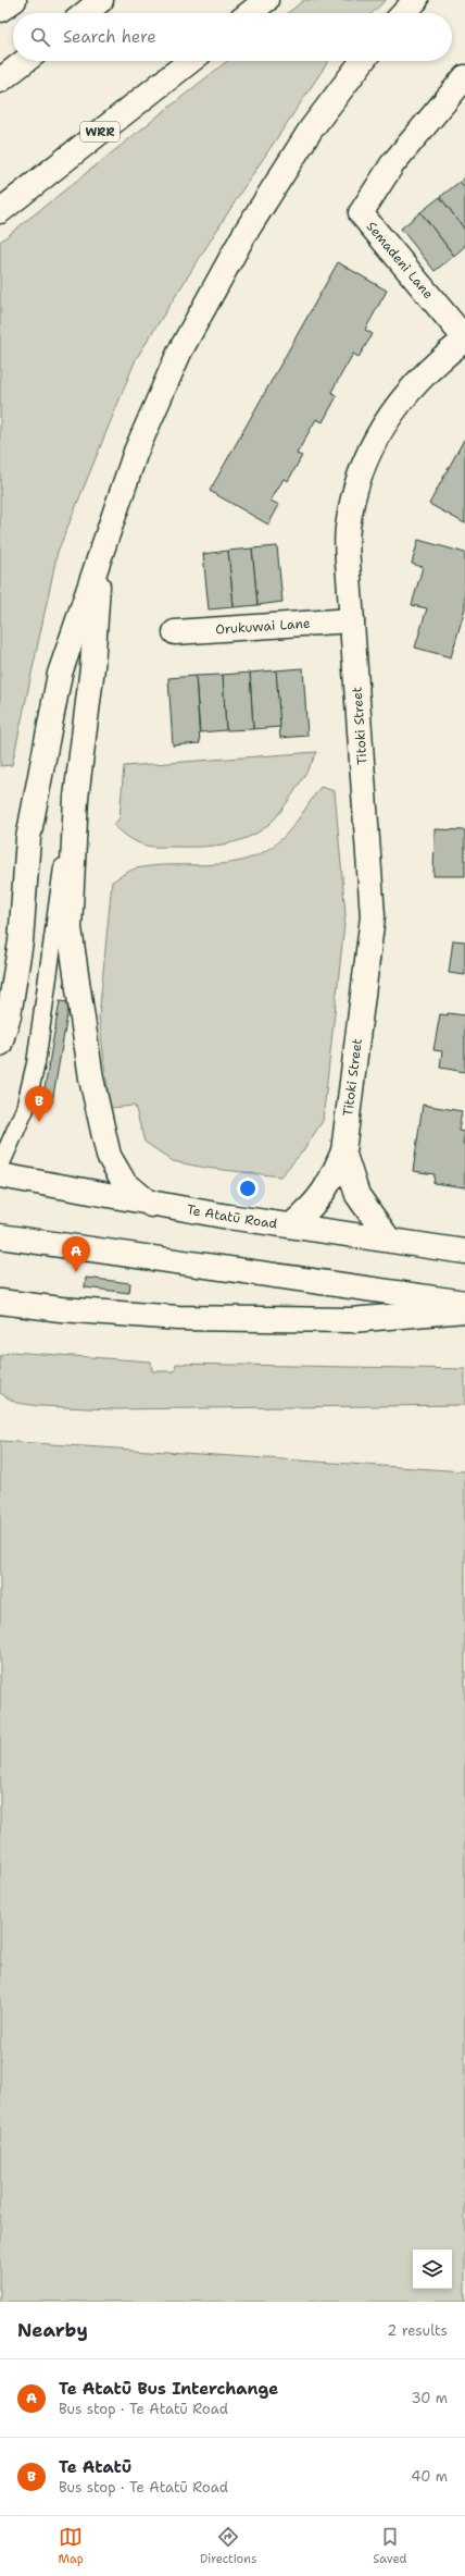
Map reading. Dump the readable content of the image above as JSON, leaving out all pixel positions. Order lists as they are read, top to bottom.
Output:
{
  "streets": {
    "main road": [
      "WRR",
      "Semadeni Lane",
      "Orukuwai Lane",
      "Titoki Street",
      "Te Atatū Road"
    ]
  },
  "crossings": [
    ["Semadeni Lane", "Titoki Street"],
    ["Orukuwai Lane", "Titoki Street"],
    ["Titoki Street", "Te Atatū Road"]
  ],
  "page": {
    "search": "Search here",
    "pins": ["B", "A"],
    "heading": ["Nearby", "2 results"],
    "list": [
      {
        "mark": "A",
        "name": "Te Atatū Bus Interchange",
        "note": "Bus stop · Te Atatū Road",
        "value": "30 m"
      },
      {
        "mark": "B",
        "name": "Te Atatū",
        "note": "Bus stop · Te Atatū Road",
        "value": "40 m"
      }
    ],
    "nav": ["Map", "Directions", "Saved"]
  }
}
